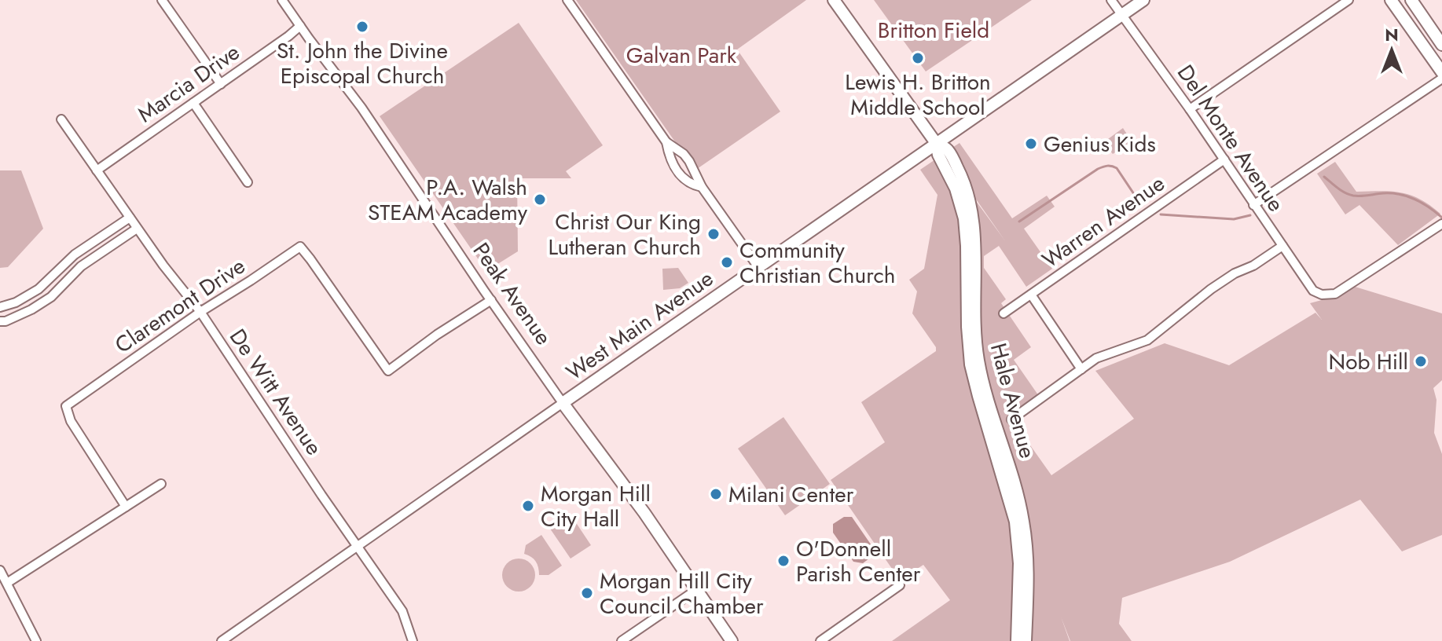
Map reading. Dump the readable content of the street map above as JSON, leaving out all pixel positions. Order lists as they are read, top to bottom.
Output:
{
  "streets": {
    "main road": ["Peak Avenue", "West Main Avenue", "Hale Avenue"],
    "street": [
      "Marcia Drive",
      "Del Monte Avenue",
      "Warren Avenue",
      "Claremont Drive",
      "De Witt Avenue"
    ]
  },
  "crossings": [
    ["Marcia Drive", "Peak Avenue"],
    ["Marcia Drive", "De Witt Avenue"],
    ["Del Monte Avenue", "Warren Avenue"],
    ["Del Monte Avenue", "West Main Avenue"],
    ["Peak Avenue", "Claremont Drive"],
    ["Peak Avenue", "West Main Avenue"],
    ["Claremont Drive", "De Witt Avenue"],
    ["West Main Avenue", "De Witt Avenue"],
    ["West Main Avenue", "Hale Avenue"]
  ],
  "parks": ["Britton Field", "Galvan Park"],
  "places": [
    "St. John the Divine Episcopal Church",
    "Lewis H. Britton Middle School",
    "Genius Kids",
    "P.A. Walsh STEAM Academy",
    "Christ Our King Lutheran Church",
    "Community Christian Church",
    "Nob Hill",
    "Milani Center",
    "Morgan Hill City Hall",
    "O'Donnell Parish Center",
    "Morgan Hill City Council Chamber"
  ],
  "north": "top"
}
